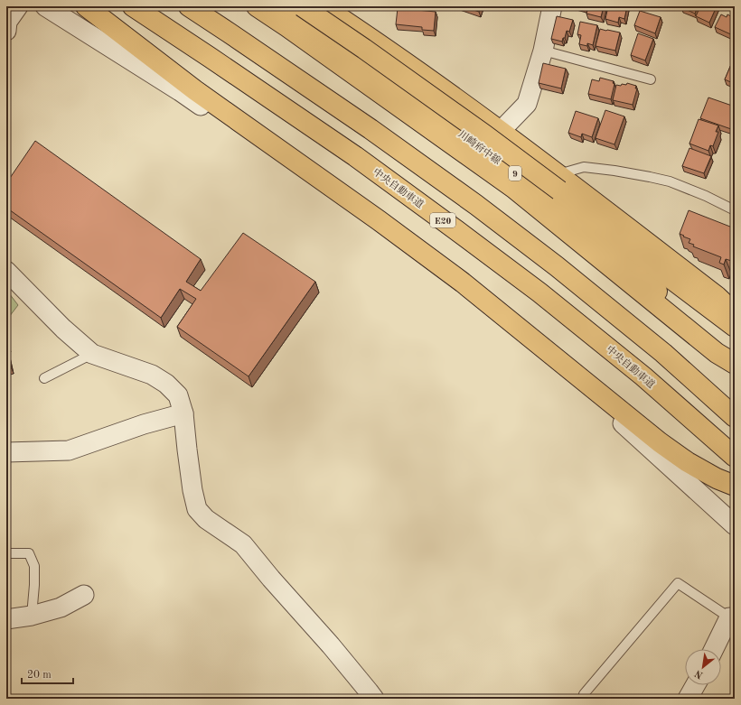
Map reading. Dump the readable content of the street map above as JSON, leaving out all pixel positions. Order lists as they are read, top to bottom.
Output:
{
  "streets": {
    "main road": [
      "川崎府中線",
      "9",
      "中央自動車道",
      "E20"
    ]
  },
  "scale_bar": "20 m",
  "north": "bottom left"
}
